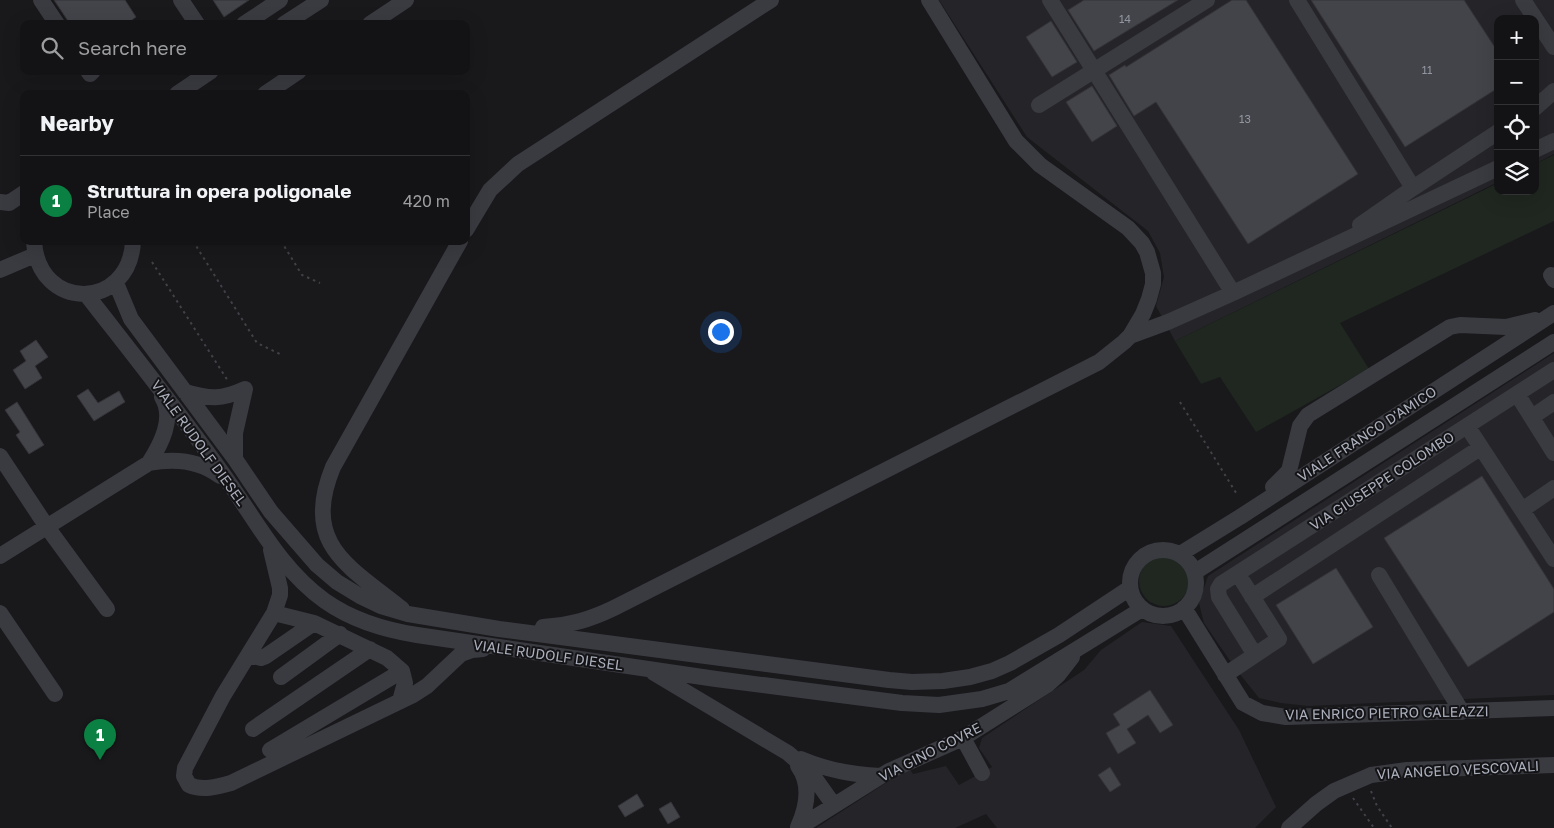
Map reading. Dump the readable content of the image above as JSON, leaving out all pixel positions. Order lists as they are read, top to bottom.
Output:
{
  "streets": {
    "street": [
      "VIALE FRANCO D'AMICO",
      "VIALE RUDOLF DIESEL",
      "VIA GIUSEPPE COLOMBO",
      "VIA ENRICO PIETRO GALEAZZI",
      "VIA GINO COVRE",
      "VIA ANGELO VESCOVALI"
    ]
  },
  "crossings": [
    ["VIALE FRANCO D'AMICO", "VIALE RUDOLF DIESEL"],
    ["VIALE FRANCO D'AMICO", "VIA ENRICO PIETRO GALEAZZI"],
    ["VIALE RUDOLF DIESEL", "VIA ENRICO PIETRO GALEAZZI"],
    ["VIALE RUDOLF DIESEL", "VIA GINO COVRE"]
  ],
  "house_numbers": ["14", "11", "13"],
  "page": {
    "map_buttons": ["+", "−"],
    "search": "Search here",
    "heading": "Nearby",
    "list": [
      {
        "mark": "1",
        "name": "Struttura in opera poligonale",
        "note": "Place",
        "value": "420 m"
      }
    ],
    "pins": "1"
  }
}
